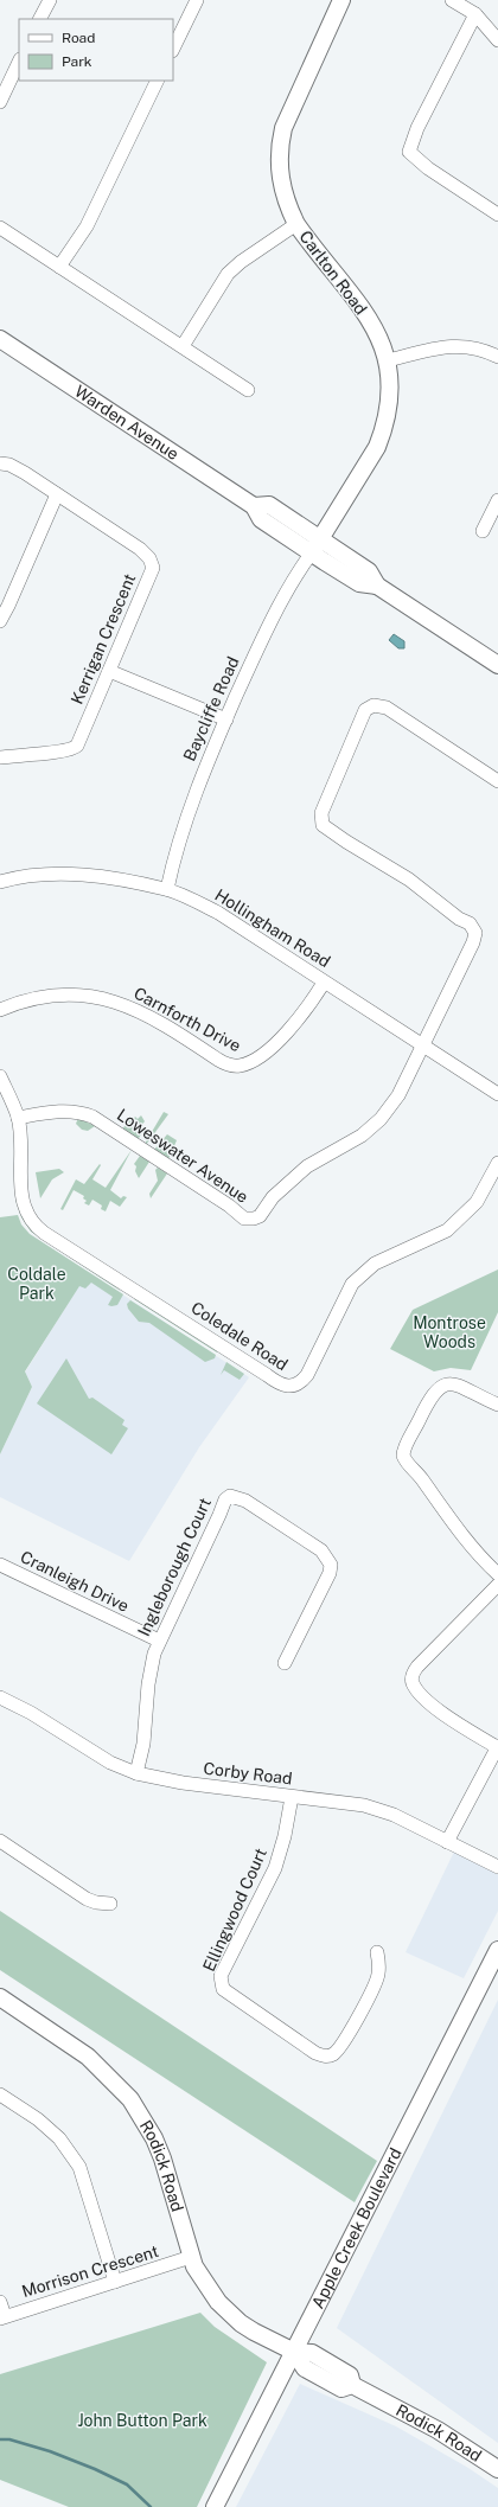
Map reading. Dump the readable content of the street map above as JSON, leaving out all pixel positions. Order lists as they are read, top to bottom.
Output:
{
  "streets": {
    "main road": [
      "Carlton Road",
      "Warden Avenue",
      "Rodick Road",
      "Apple Creek Boulevard"
    ],
    "street": [
      "Kerrigan Crescent",
      "Baycliffe Road",
      "Hollingham Road",
      "Carnforth Drive",
      "Loweswater Avenue",
      "Coledale Road",
      "Ingleborough Court",
      "Cranleigh Drive",
      "Corby Road",
      "Ellingwood Court",
      "Morrison Crescent"
    ]
  },
  "crossings": [
    ["Carlton Road", "Warden Avenue"],
    ["Carlton Road", "Baycliffe Road"],
    ["Warden Avenue", "Baycliffe Road"],
    ["Baycliffe Road", "Hollingham Road"],
    ["Hollingham Road", "Carnforth Drive"],
    ["Hollingham Road", "Loweswater Avenue"],
    ["Loweswater Avenue", "Coledale Road"],
    ["Ingleborough Court", "Cranleigh Drive"],
    ["Ingleborough Court", "Corby Road"],
    ["Corby Road", "Ellingwood Court"],
    ["Rodick Road", "Apple Creek Boulevard"],
    ["Rodick Road", "Morrison Crescent"]
  ],
  "parks": ["Coldale Park", "Montrose Woods", "John Button Park"],
  "legend": ["Road", "Park"]
}
